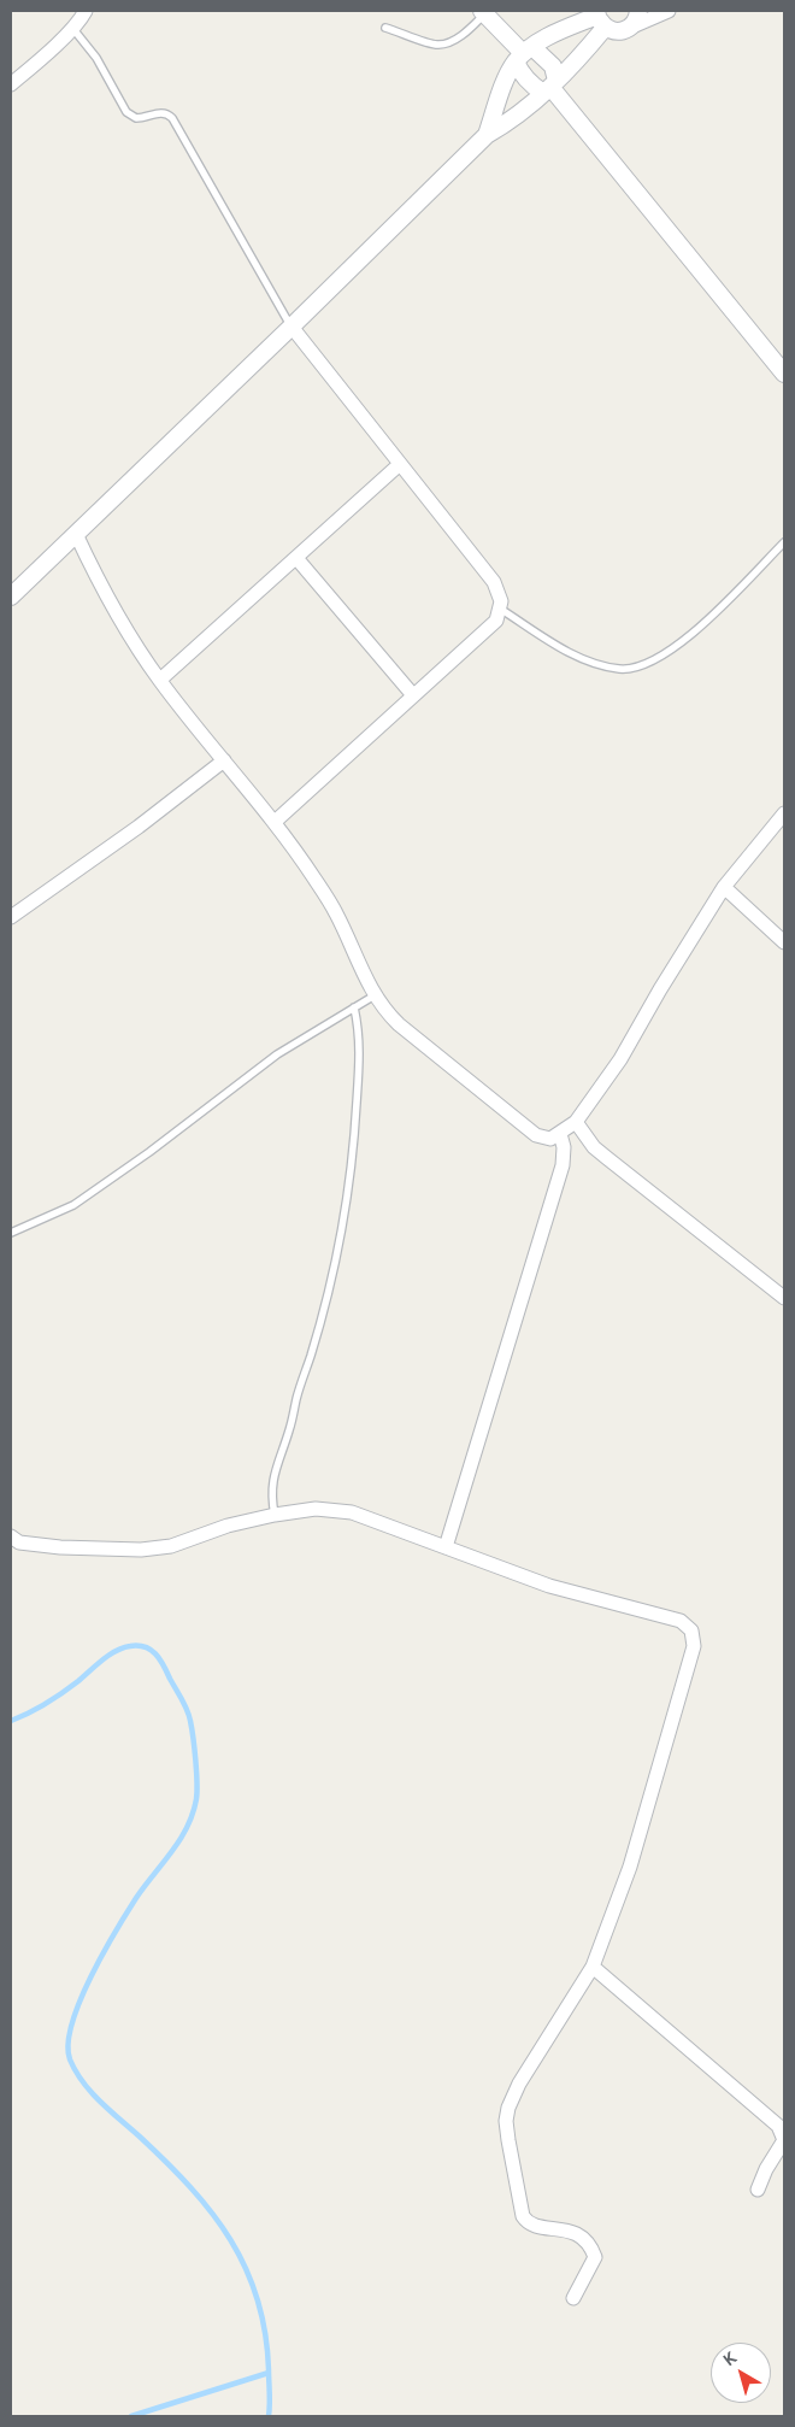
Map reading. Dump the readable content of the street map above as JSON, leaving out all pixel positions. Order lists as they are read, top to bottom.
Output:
{
  "north": "top left"
}
